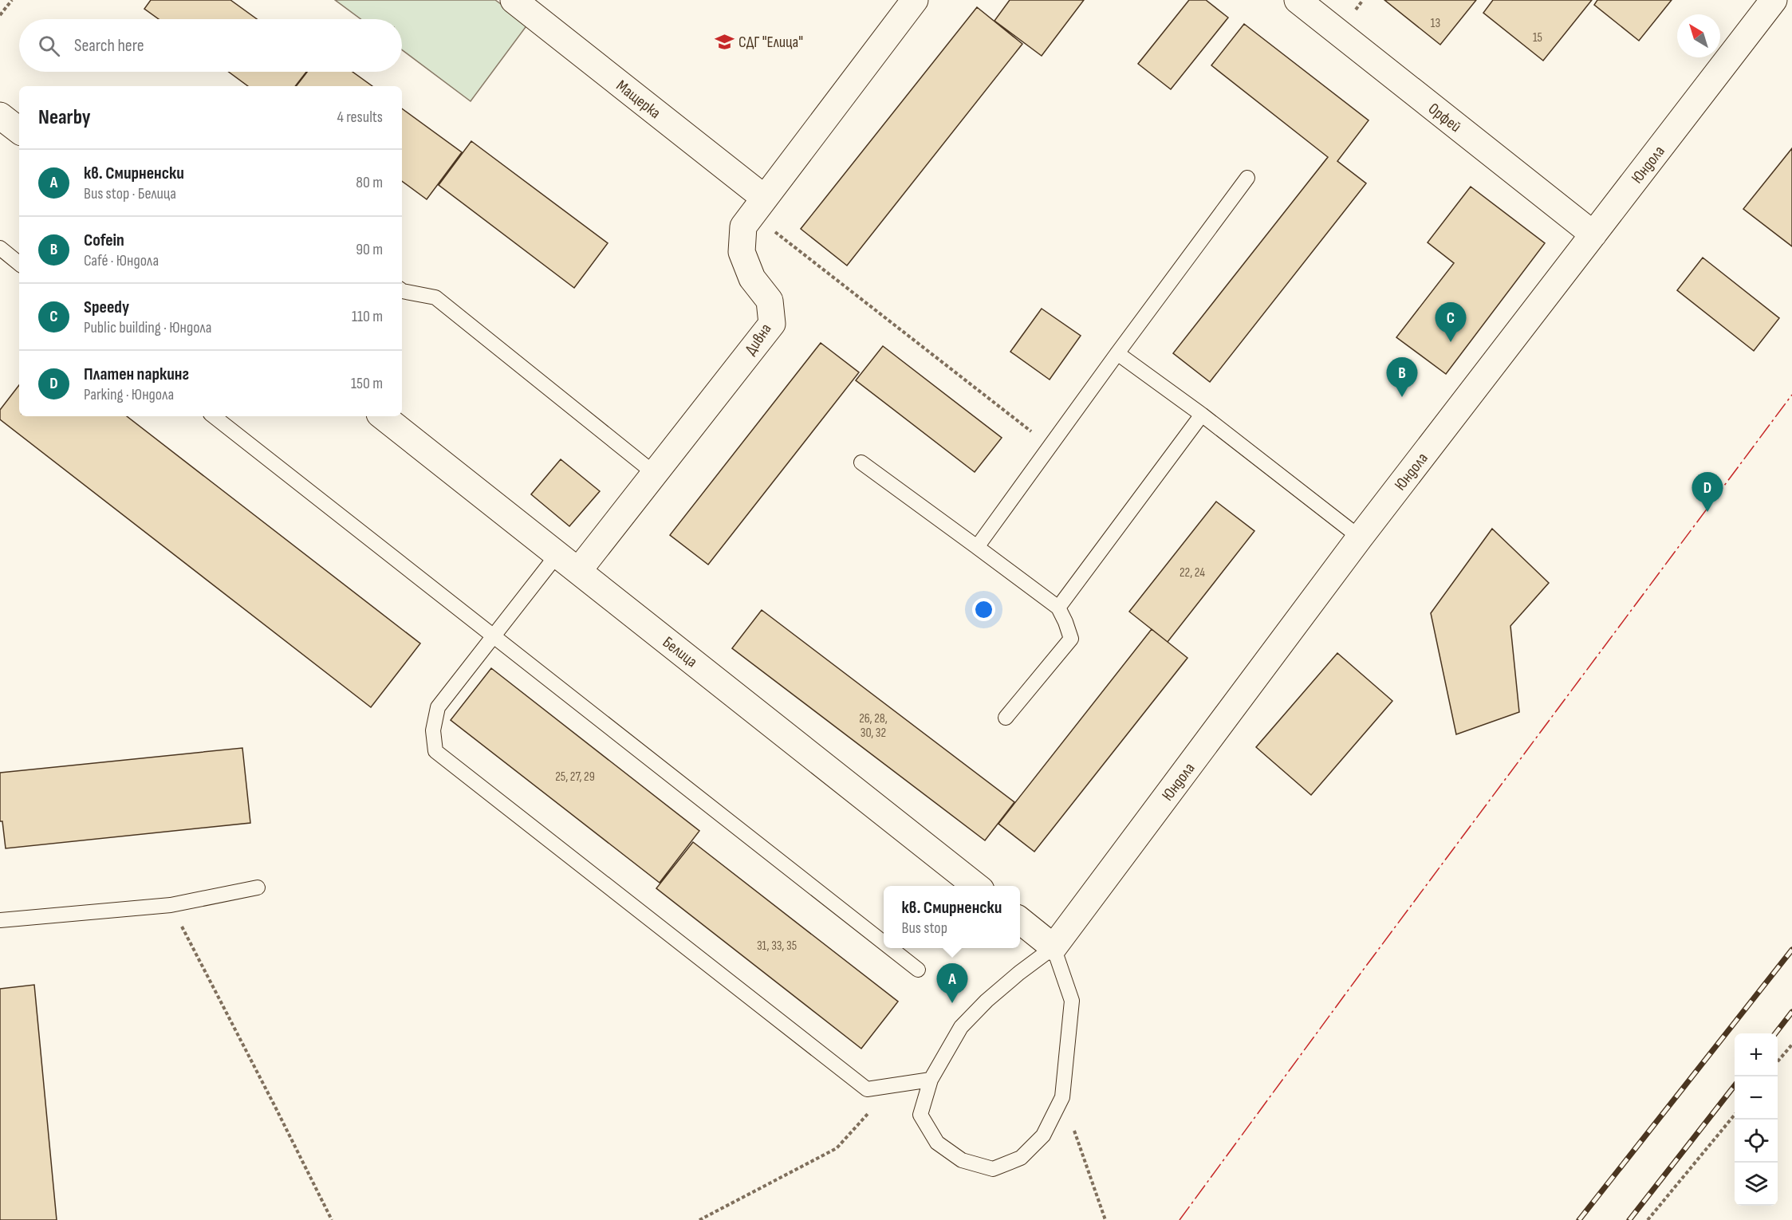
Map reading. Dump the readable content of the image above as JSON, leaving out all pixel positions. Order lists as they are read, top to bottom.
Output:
{
  "streets": {
    "street": [
      "Мащерка",
      "Орфей",
      "Юндола",
      "Дивна",
      "Белица"
    ]
  },
  "crossings": [
    ["Мащерка", "Дивна"],
    ["Орфей", "Юндола"],
    ["Дивна", "Белица"]
  ],
  "places": {
    "school or university": ["СДГ \"Елица\""]
  },
  "house_numbers": [
    "13",
    "15",
    "22, 24",
    "26, 28, 30, 32",
    "25, 27, 29",
    "31, 33, 35"
  ],
  "north": "top left",
  "page": {
    "search": "Search here",
    "heading": ["Nearby", "4 results"],
    "list": [
      {
        "mark": "A",
        "name": "кв. Смирненски",
        "note": "Bus stop · Белица",
        "value": "80 m"
      },
      {
        "mark": "B",
        "name": "Cofein",
        "note": "Café · Юндола",
        "value": "90 m"
      },
      {
        "mark": "C",
        "name": "Speedy",
        "note": "Public building · Юндола",
        "value": "110 m"
      },
      {
        "mark": "D",
        "name": "Платен паркинг",
        "note": "Parking · Юндола",
        "value": "150 m"
      }
    ],
    "pins": [
      "C",
      "B",
      "D",
      "A"
    ],
    "popup": ["кв. Смирненски", "Bus stop"],
    "map_buttons": ["+", "−"]
  }
}
